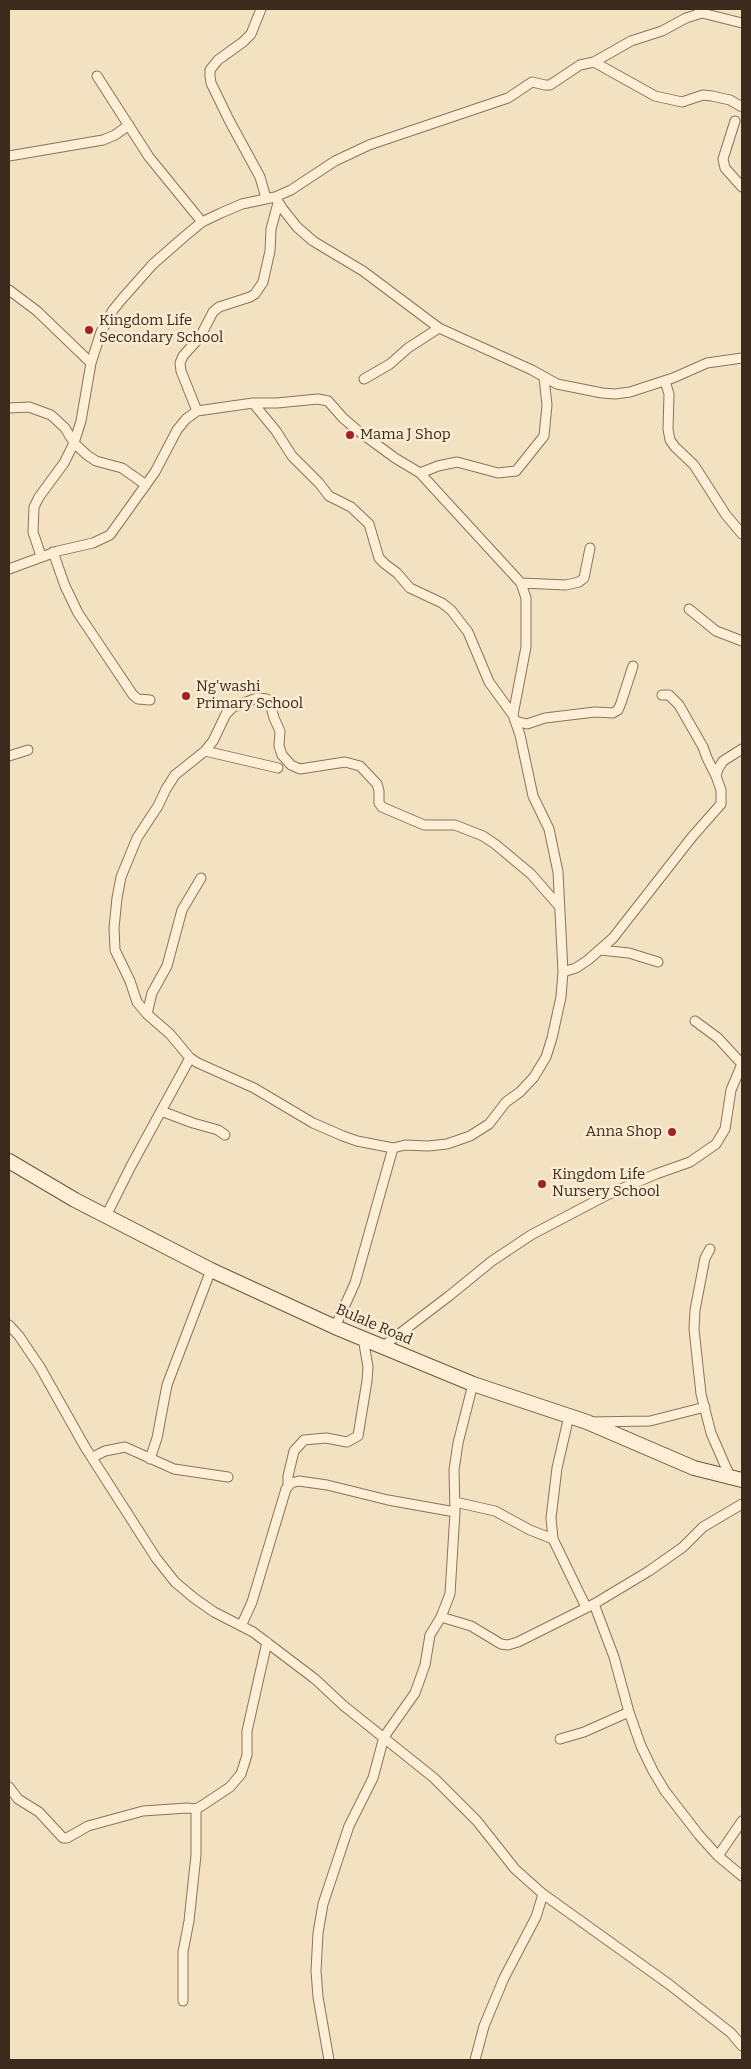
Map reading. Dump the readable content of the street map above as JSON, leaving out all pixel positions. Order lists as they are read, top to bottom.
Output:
{
  "streets": {
    "street": ["Bulale Road"]
  },
  "places": [
    "Kingdom Life Secondary School",
    "Mama J Shop",
    "Ng'washi Primary School",
    "Anna Shop",
    "Kingdom Life Nursery School"
  ]
}
